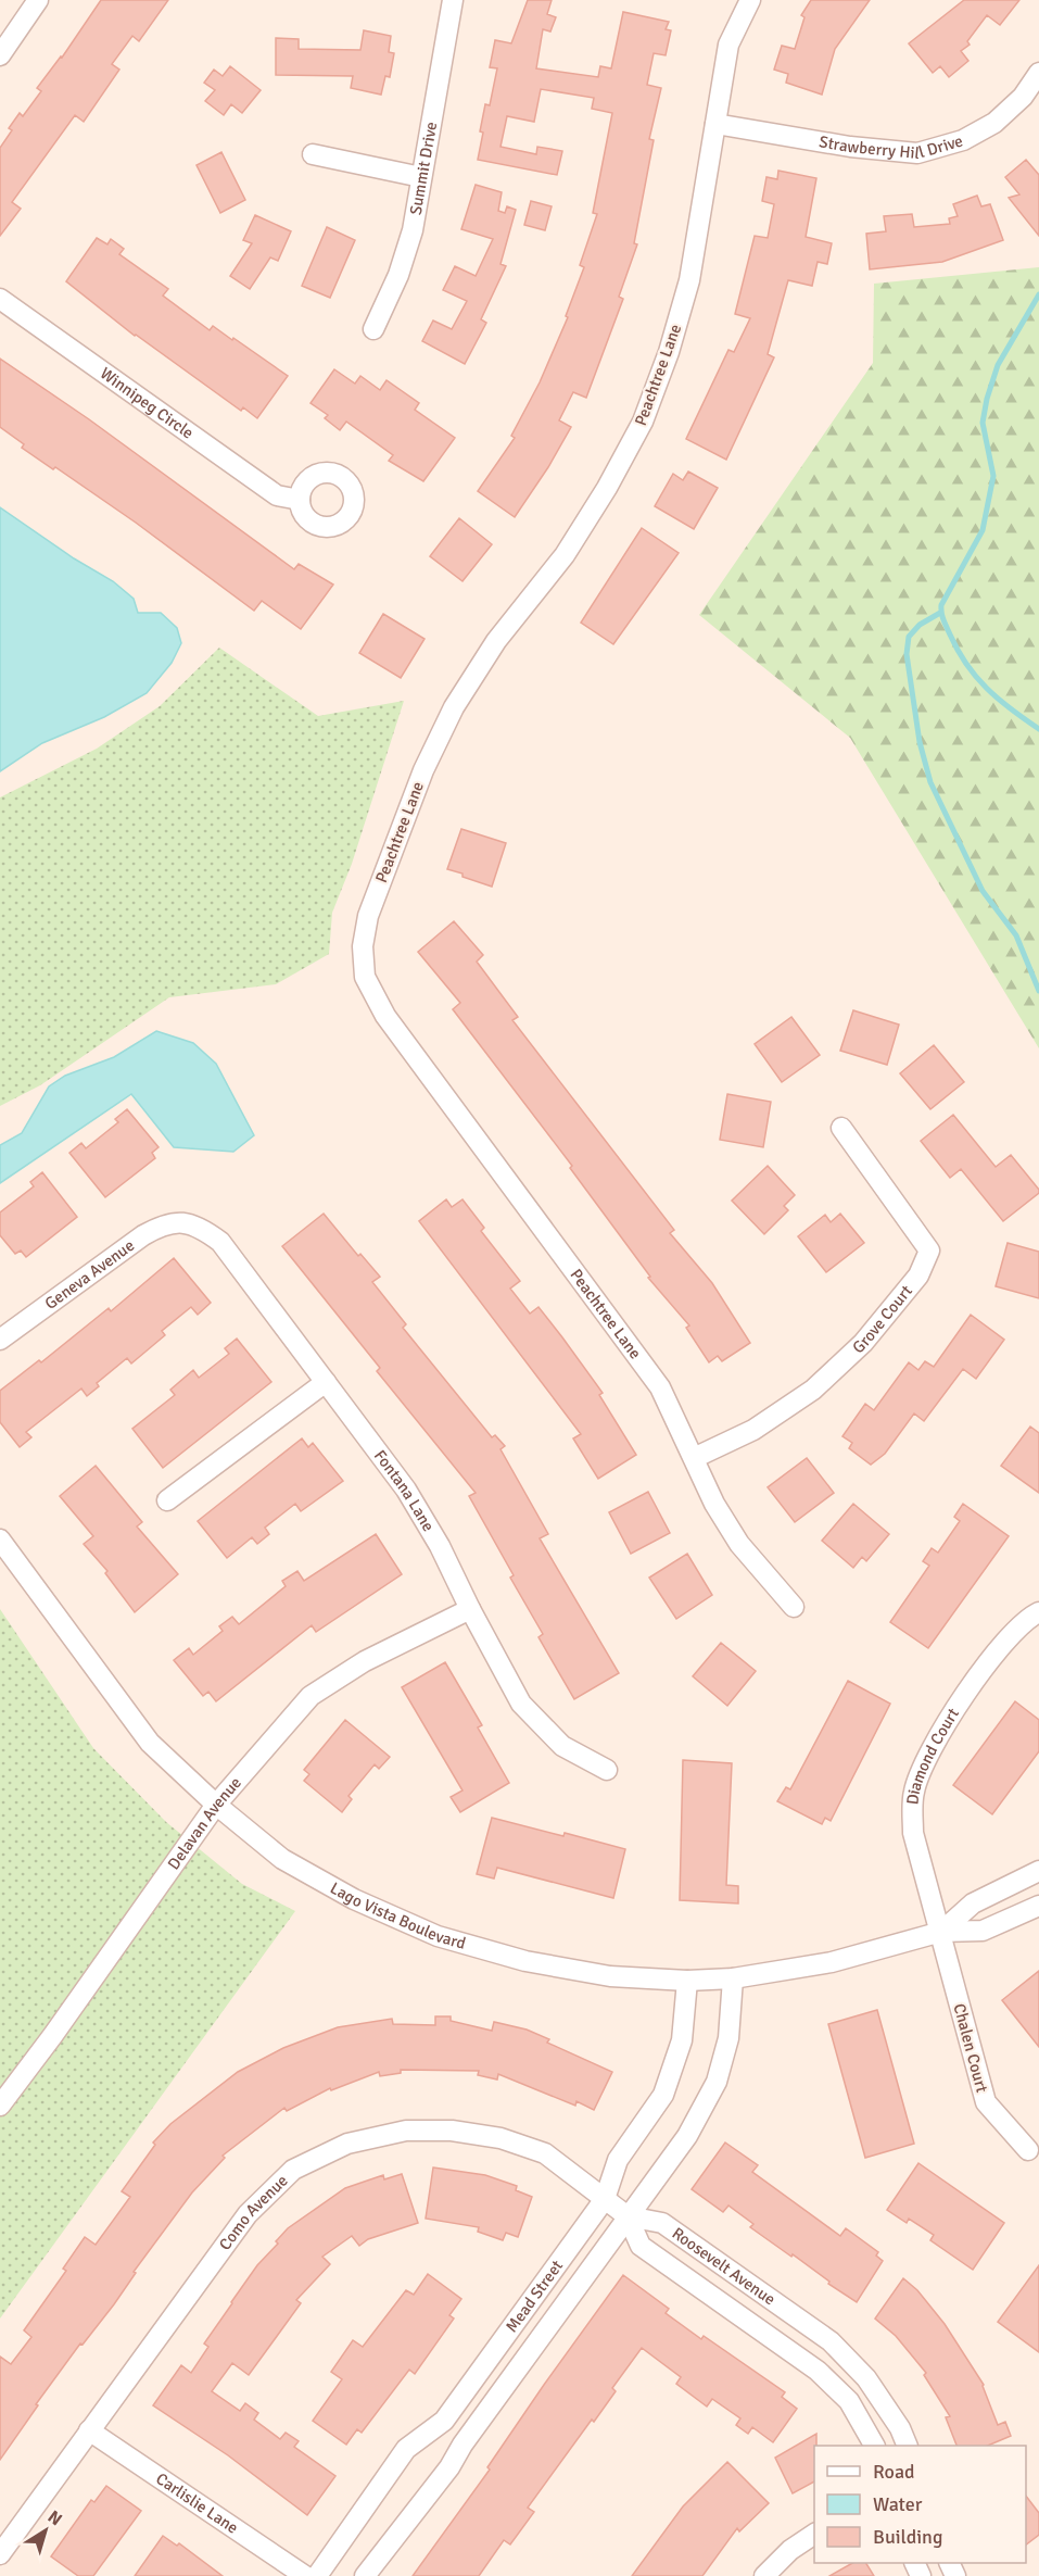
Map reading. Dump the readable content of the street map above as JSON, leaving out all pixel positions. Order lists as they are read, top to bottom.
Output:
{
  "streets": {
    "street": [
      "Strawberry Hill Drive",
      "Summit Drive",
      "Peachtree Lane",
      "Winnipeg Circle",
      "Geneva Avenue",
      "Grove Court",
      "Fontana Lane",
      "Diamond Court",
      "Delavan Avenue",
      "Lago Vista Boulevard",
      "Chalen Court",
      "Como Avenue",
      "Roosevelt Avenue",
      "Mead Street",
      "Carlislie Lane"
    ]
  },
  "crossings": [
    ["Strawberry Hill Drive", "Peachtree Lane"],
    ["Peachtree Lane", "Grove Court"],
    ["Geneva Avenue", "Fontana Lane"],
    ["Fontana Lane", "Delavan Avenue"],
    ["Diamond Court", "Lago Vista Boulevard"],
    ["Diamond Court", "Chalen Court"],
    ["Delavan Avenue", "Lago Vista Boulevard"],
    ["Lago Vista Boulevard", "Chalen Court"],
    ["Lago Vista Boulevard", "Mead Street"],
    ["Como Avenue", "Roosevelt Avenue"],
    ["Como Avenue", "Mead Street"],
    ["Como Avenue", "Carlislie Lane"],
    ["Roosevelt Avenue", "Mead Street"]
  ],
  "legend": ["Road", "Water", "Building"],
  "north": "top right"
}
